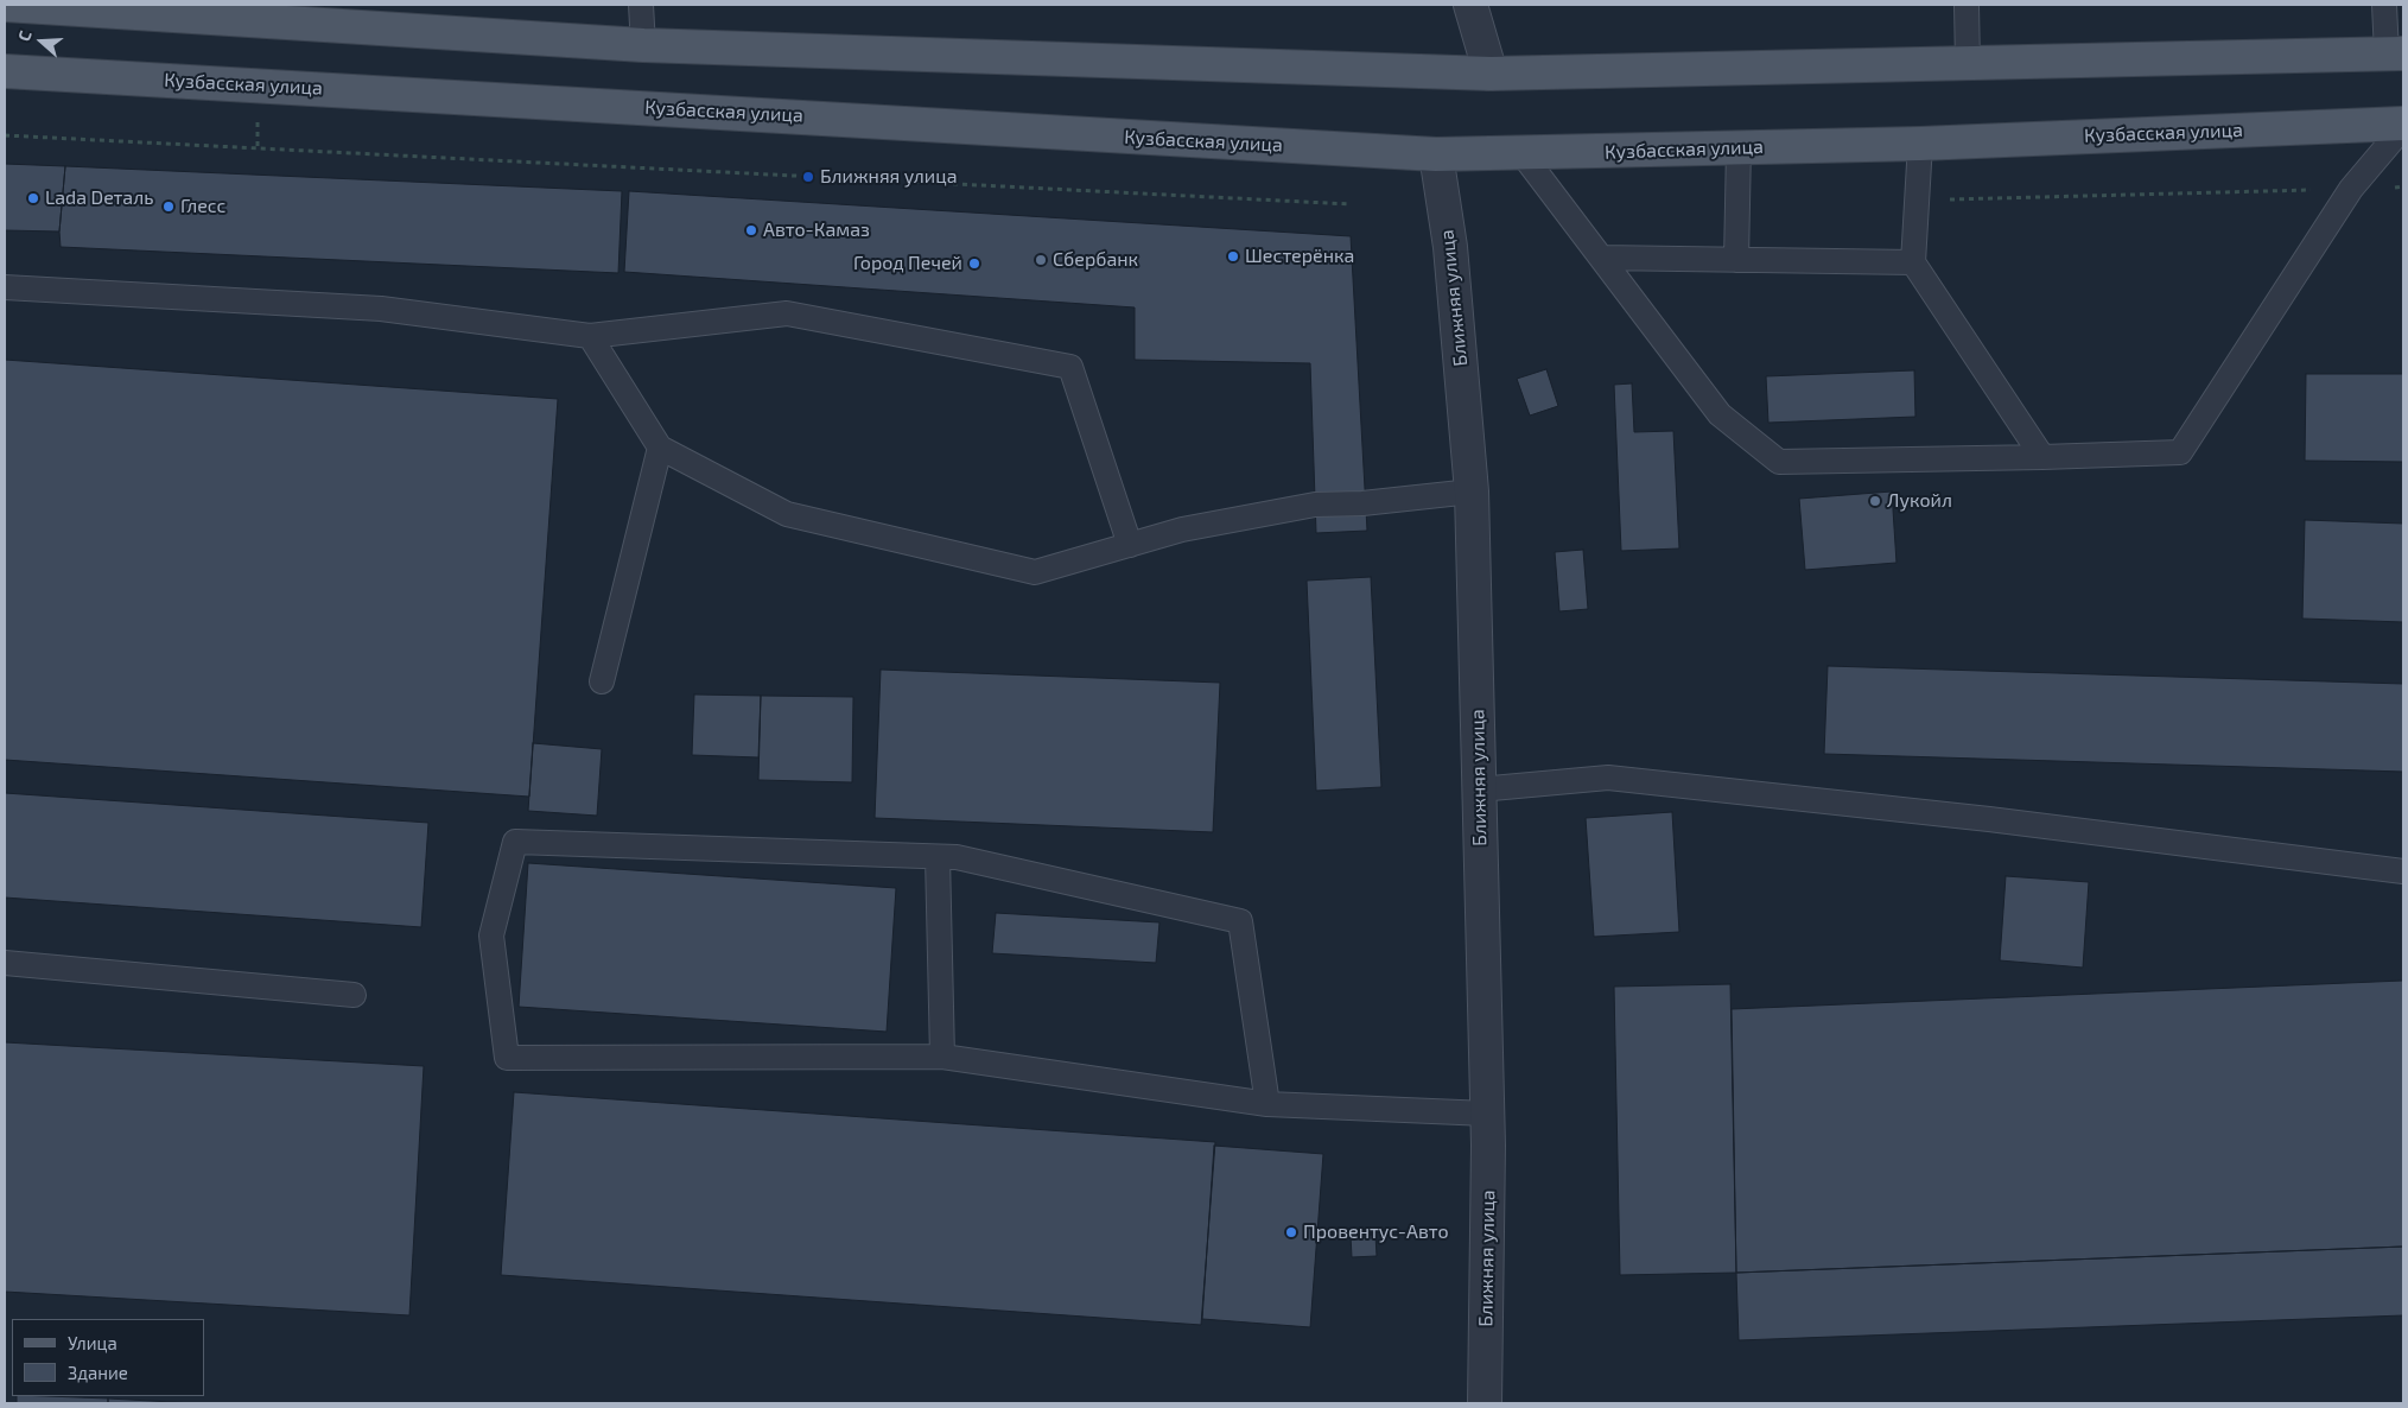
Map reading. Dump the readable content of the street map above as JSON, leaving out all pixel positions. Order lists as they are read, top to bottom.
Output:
{
  "streets": {
    "main road": ["Кузбасская улица"],
    "street": ["Ближняя улица"]
  },
  "crossings": [
    ["Кузбасская улица", "Ближняя улица"]
  ],
  "places": [
    "Ближняя улица",
    "Lada Dеталь",
    "Глесс",
    "Авто-Камаз",
    "Шестерёнка",
    "Сбербанк",
    "Город Печей",
    "Лукойл",
    "Провентус-Авто"
  ],
  "legend": ["Улица", "Здание"],
  "north": "left"
}
